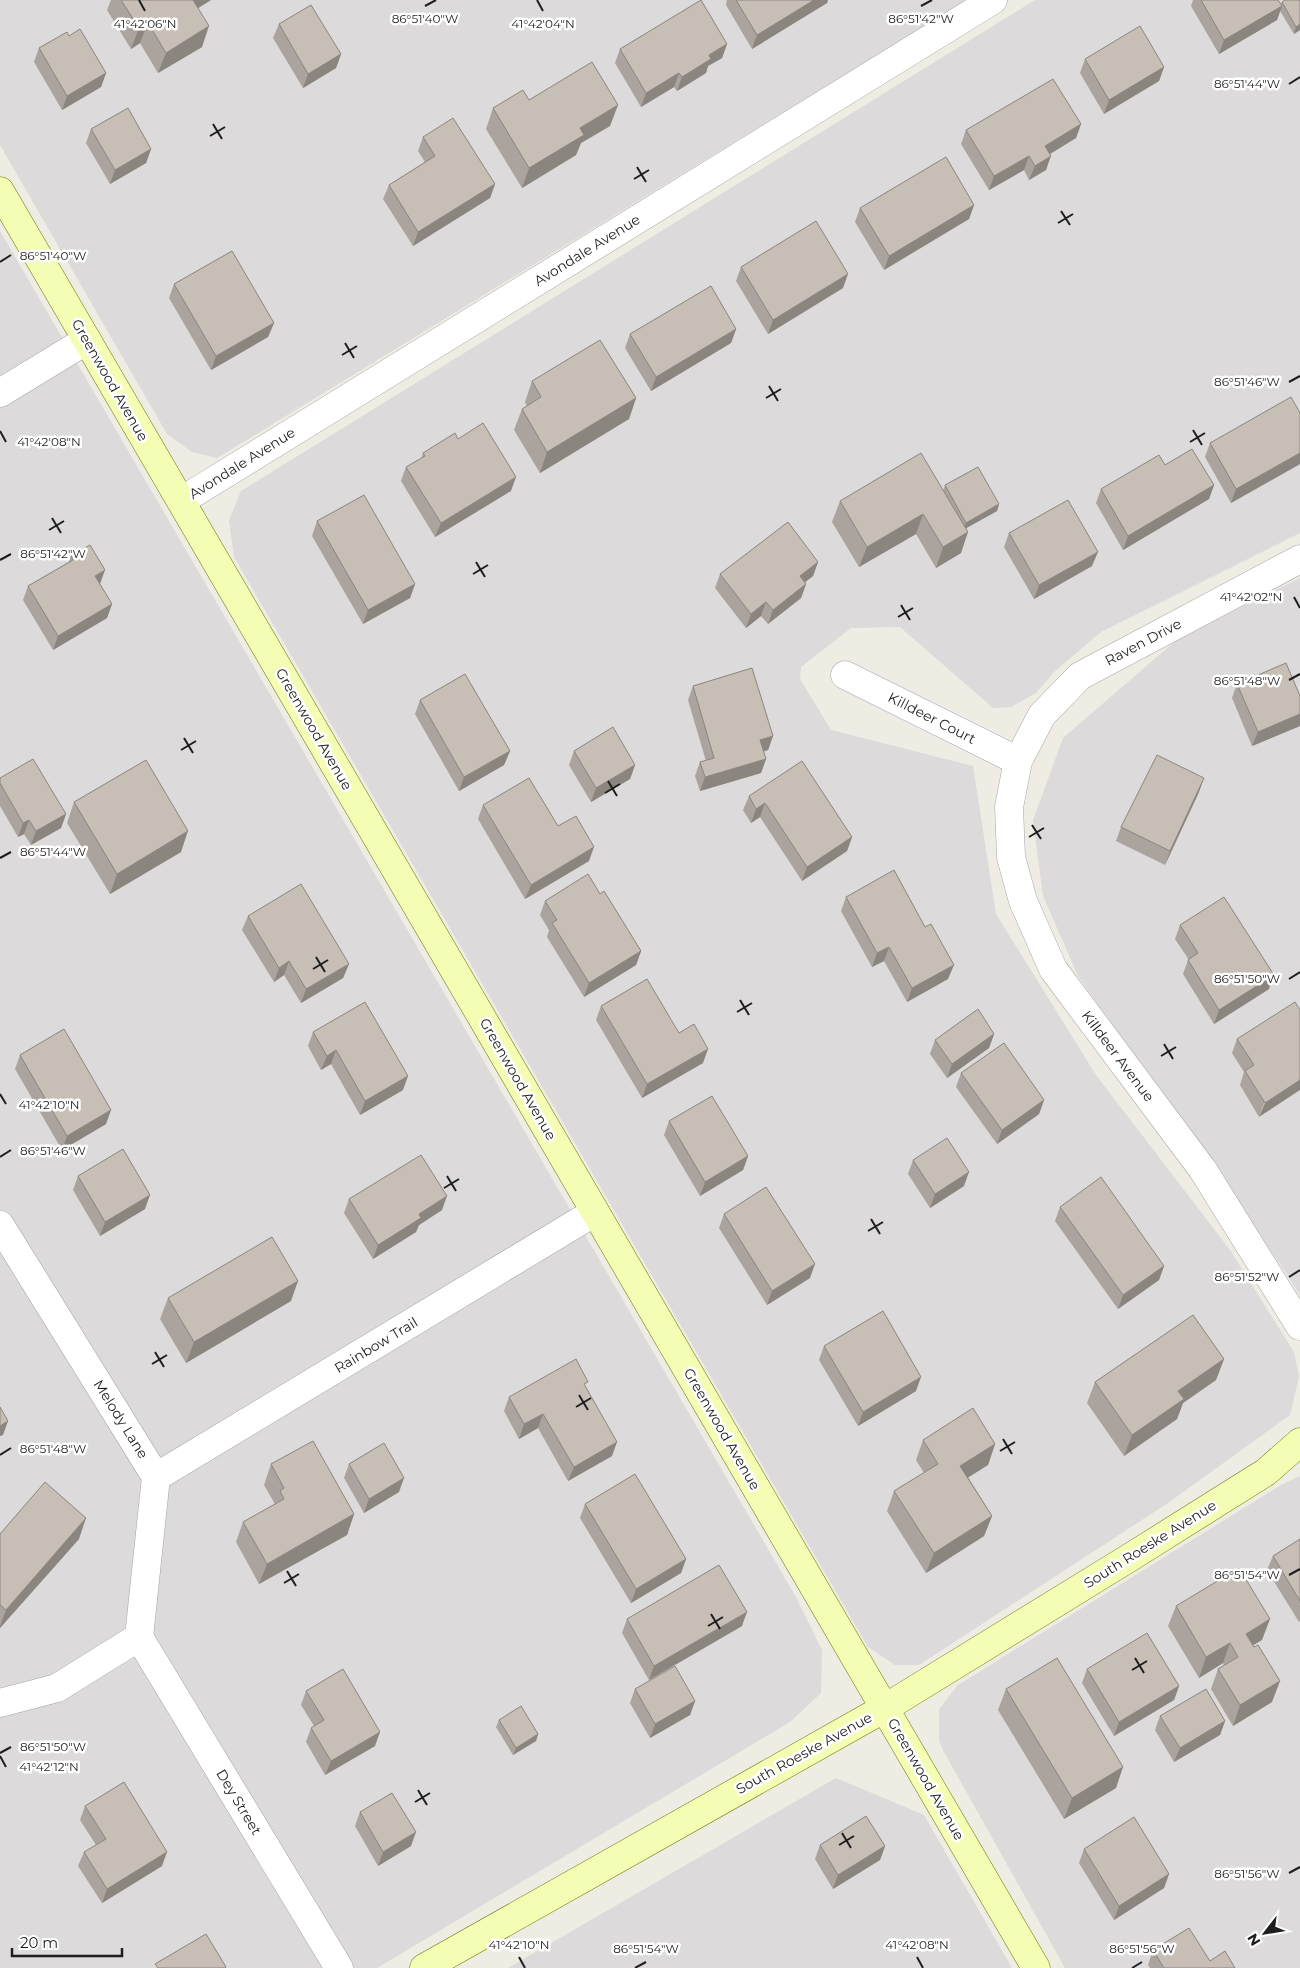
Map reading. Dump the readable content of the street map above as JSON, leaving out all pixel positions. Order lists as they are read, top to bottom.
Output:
{
  "streets": {
    "street": [
      "Avondale Avenue",
      "Greenwood Avenue",
      "Raven Drive",
      "Killdeer Court",
      "Killdeer Avenue",
      "Rainbow Trail",
      "Melody Lane",
      "South Roeske Avenue",
      "Dey Street"
    ]
  },
  "crossings": [
    ["Avondale Avenue", "Greenwood Avenue"],
    ["Greenwood Avenue", "Rainbow Trail"],
    ["Greenwood Avenue", "South Roeske Avenue"],
    ["Raven Drive", "Killdeer Court"],
    ["Raven Drive", "Killdeer Avenue"],
    ["Killdeer Court", "Killdeer Avenue"],
    ["Rainbow Trail", "Melody Lane"]
  ],
  "scale_bar": "20 m",
  "north": "bottom left",
  "coordinates": [
    "86°51'40\"W",
    "86°51'42\"W",
    "41°42'06\"N",
    "41°42'04\"N",
    "86°51'44\"W",
    "86°51'46\"W",
    "41°42'08\"N",
    "41°42'02\"N",
    "86°51'48\"W",
    "86°51'50\"W",
    "41°42'10\"N",
    "86°51'52\"W",
    "86°51'54\"W",
    "41°42'12\"N",
    "86°51'56\"W"
  ]
}
